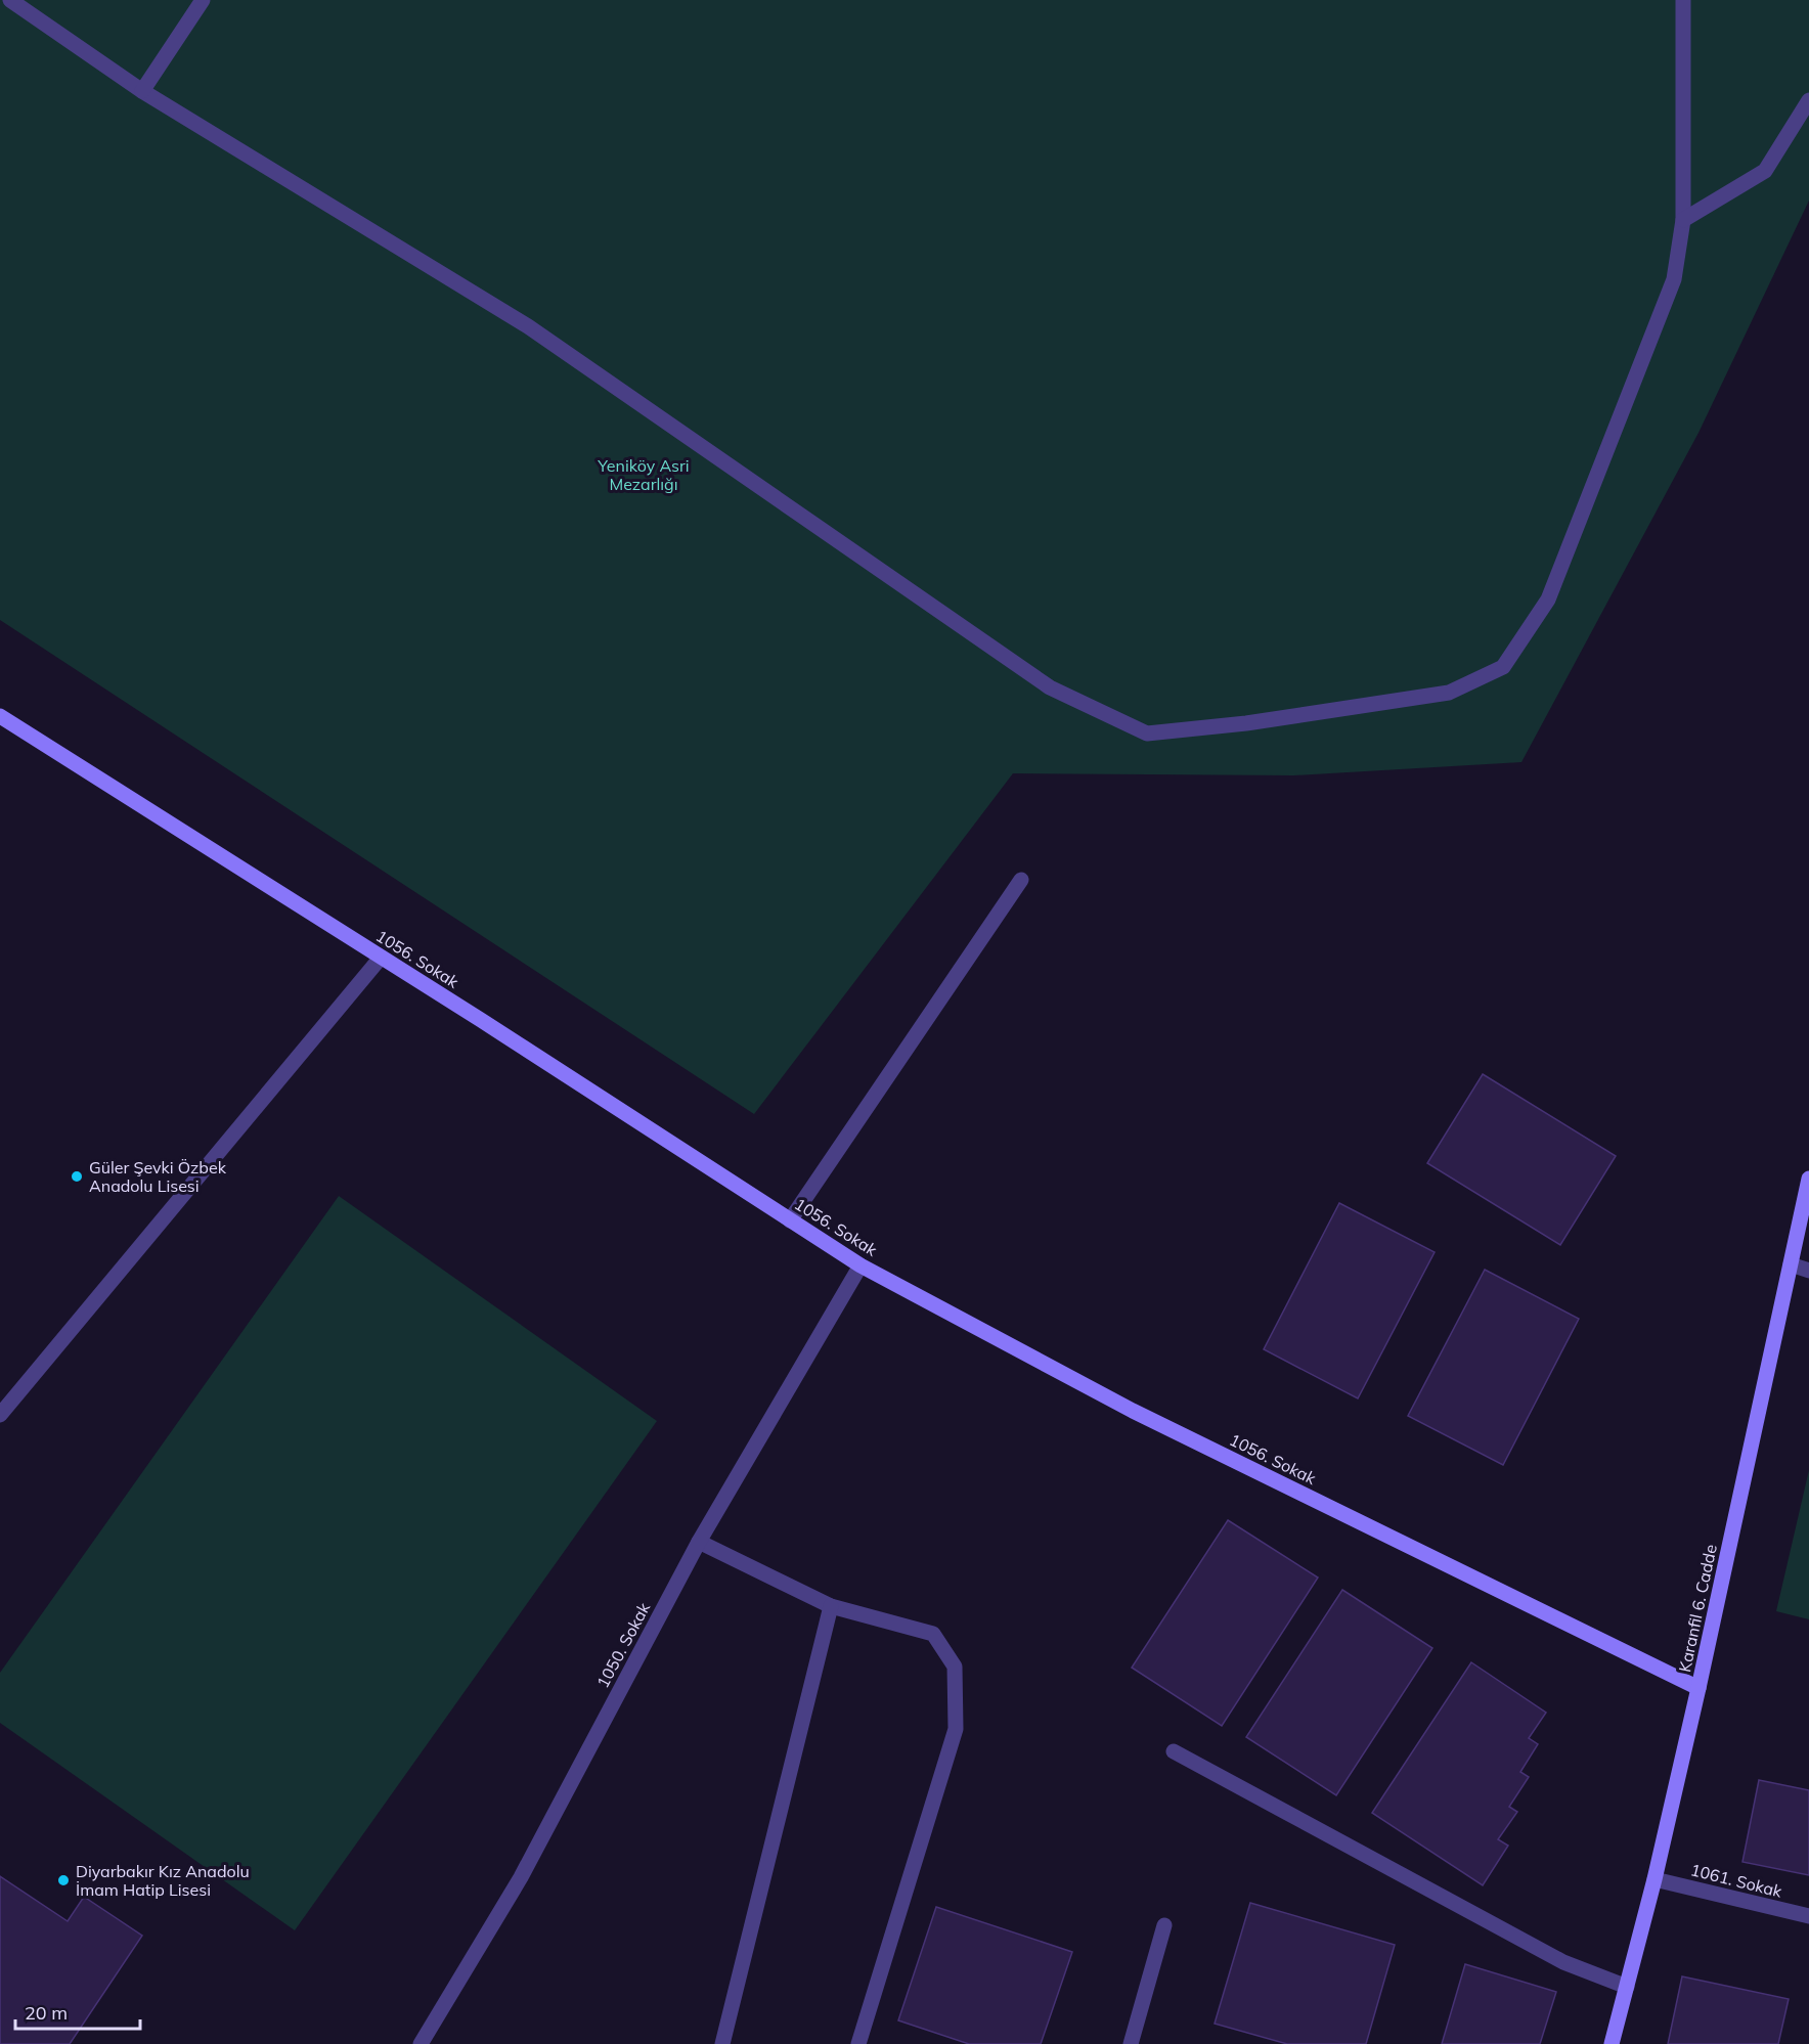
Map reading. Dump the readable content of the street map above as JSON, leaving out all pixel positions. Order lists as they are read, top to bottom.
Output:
{
  "streets": {
    "street": [
      "1056. Sokak",
      "Karanfil 6. Cadde",
      "1050. Sokak",
      "1061. Sokak"
    ]
  },
  "crossings": [
    ["1056. Sokak", "Karanfil 6. Cadde"],
    ["1056. Sokak", "1050. Sokak"],
    ["Karanfil 6. Cadde", "1061. Sokak"]
  ],
  "parks": ["Yeniköy Asri Mezarlığı"],
  "places": ["Güler Şevki Özbek Anadolu Lisesi", "Diyarbakır Kız Anadolu İmam Hatip Lisesi"],
  "scale_bar": "20 m"
}
